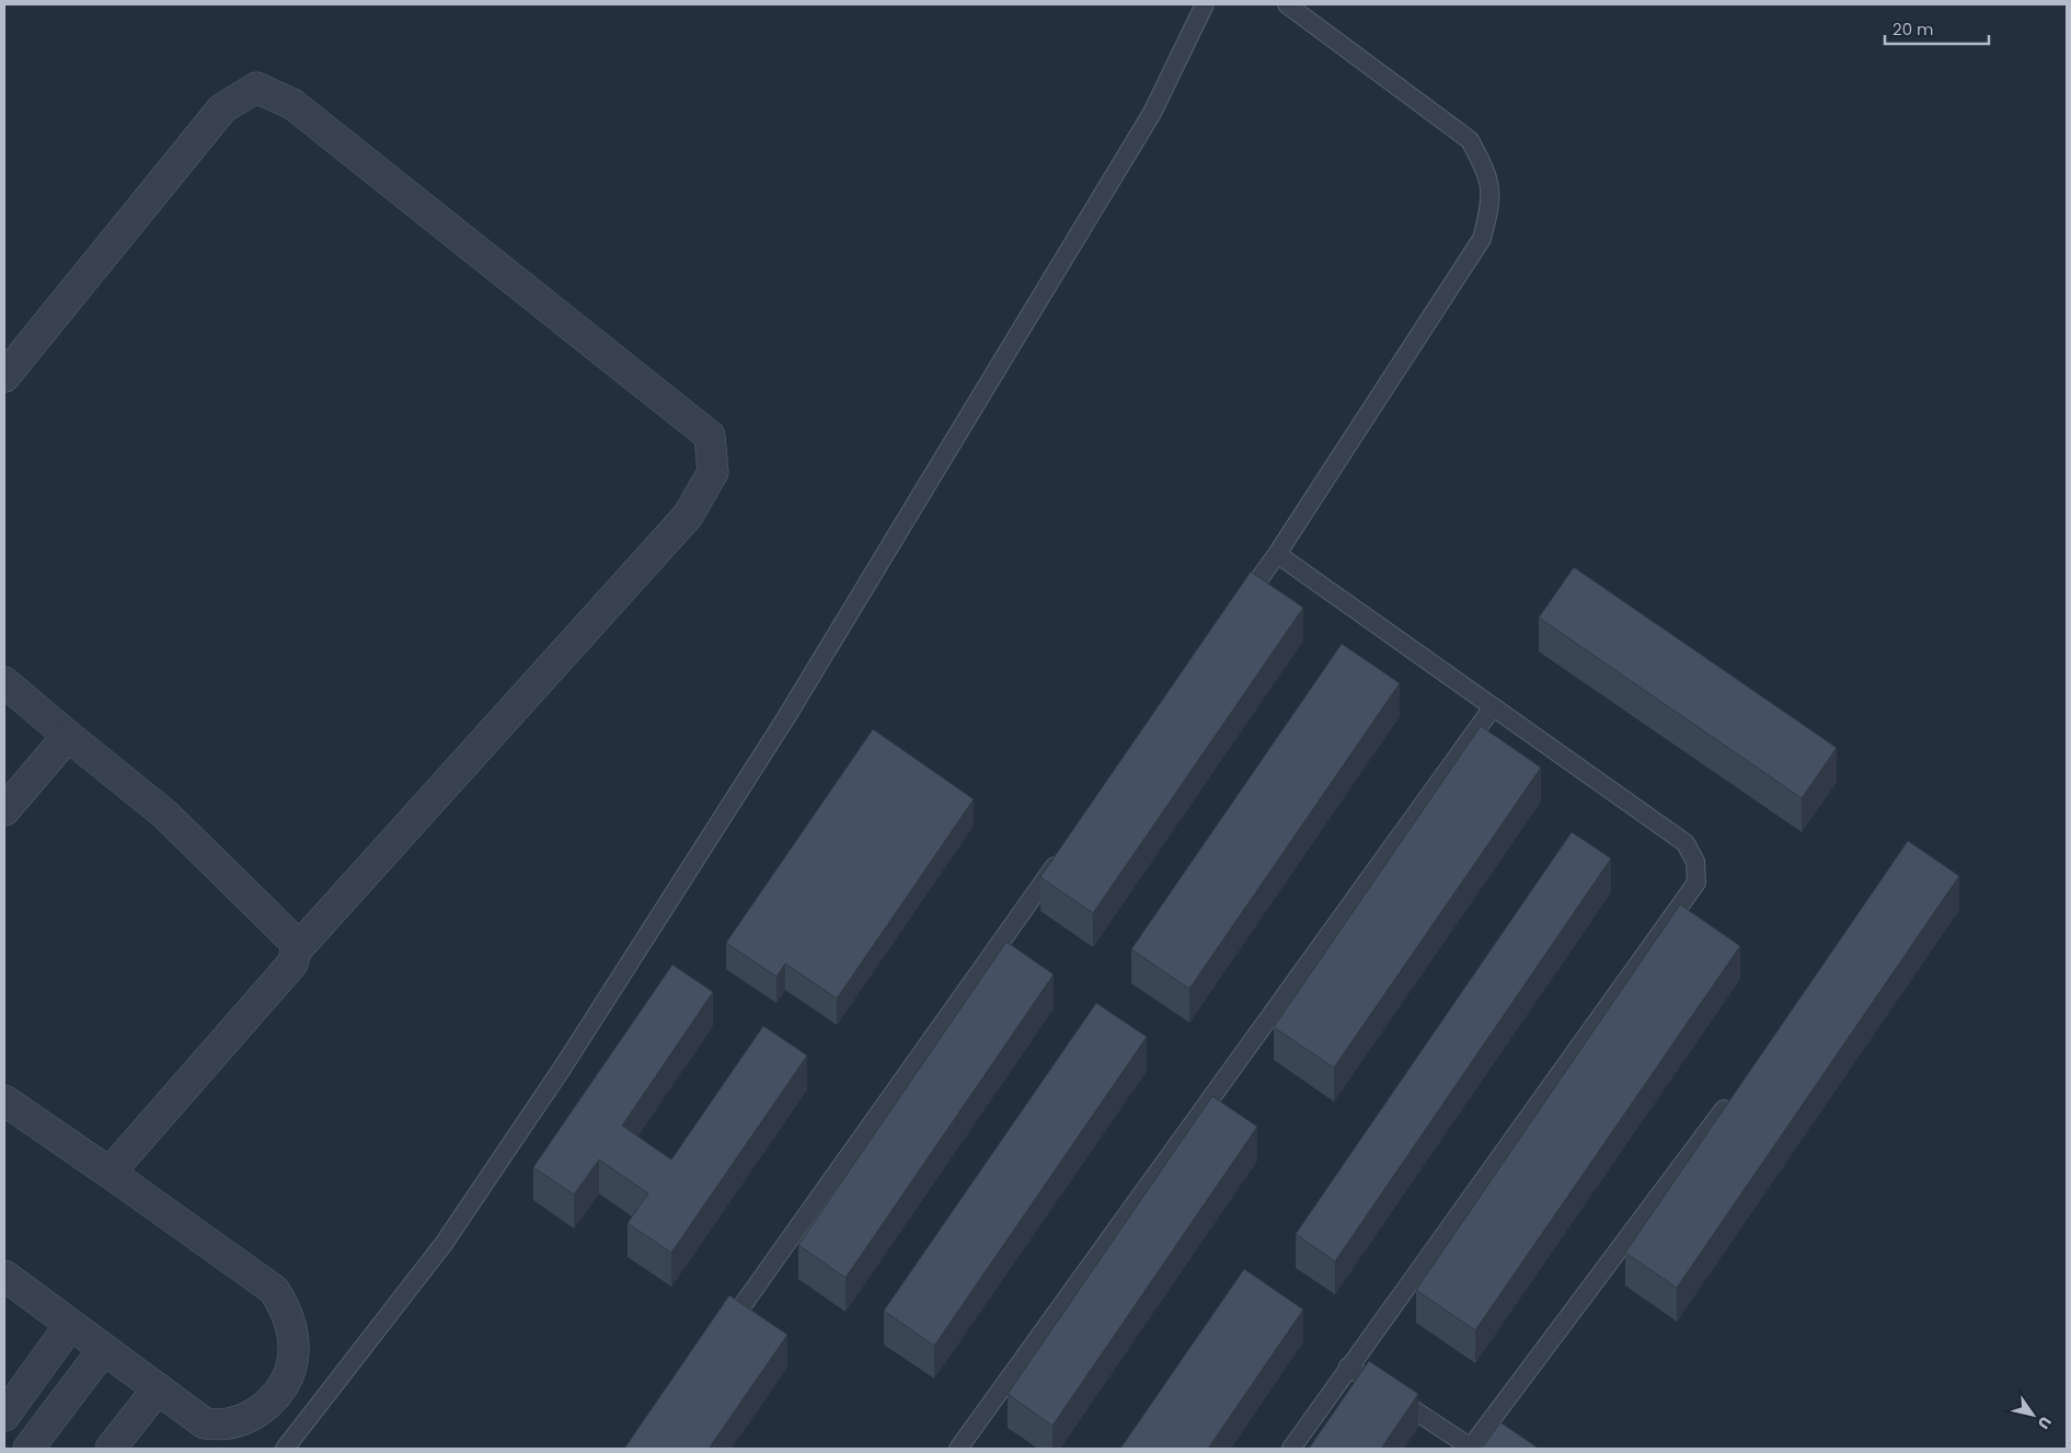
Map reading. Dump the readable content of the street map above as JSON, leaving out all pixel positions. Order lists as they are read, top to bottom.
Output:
{
  "scale_bar": "20 m",
  "north": "bottom right"
}
